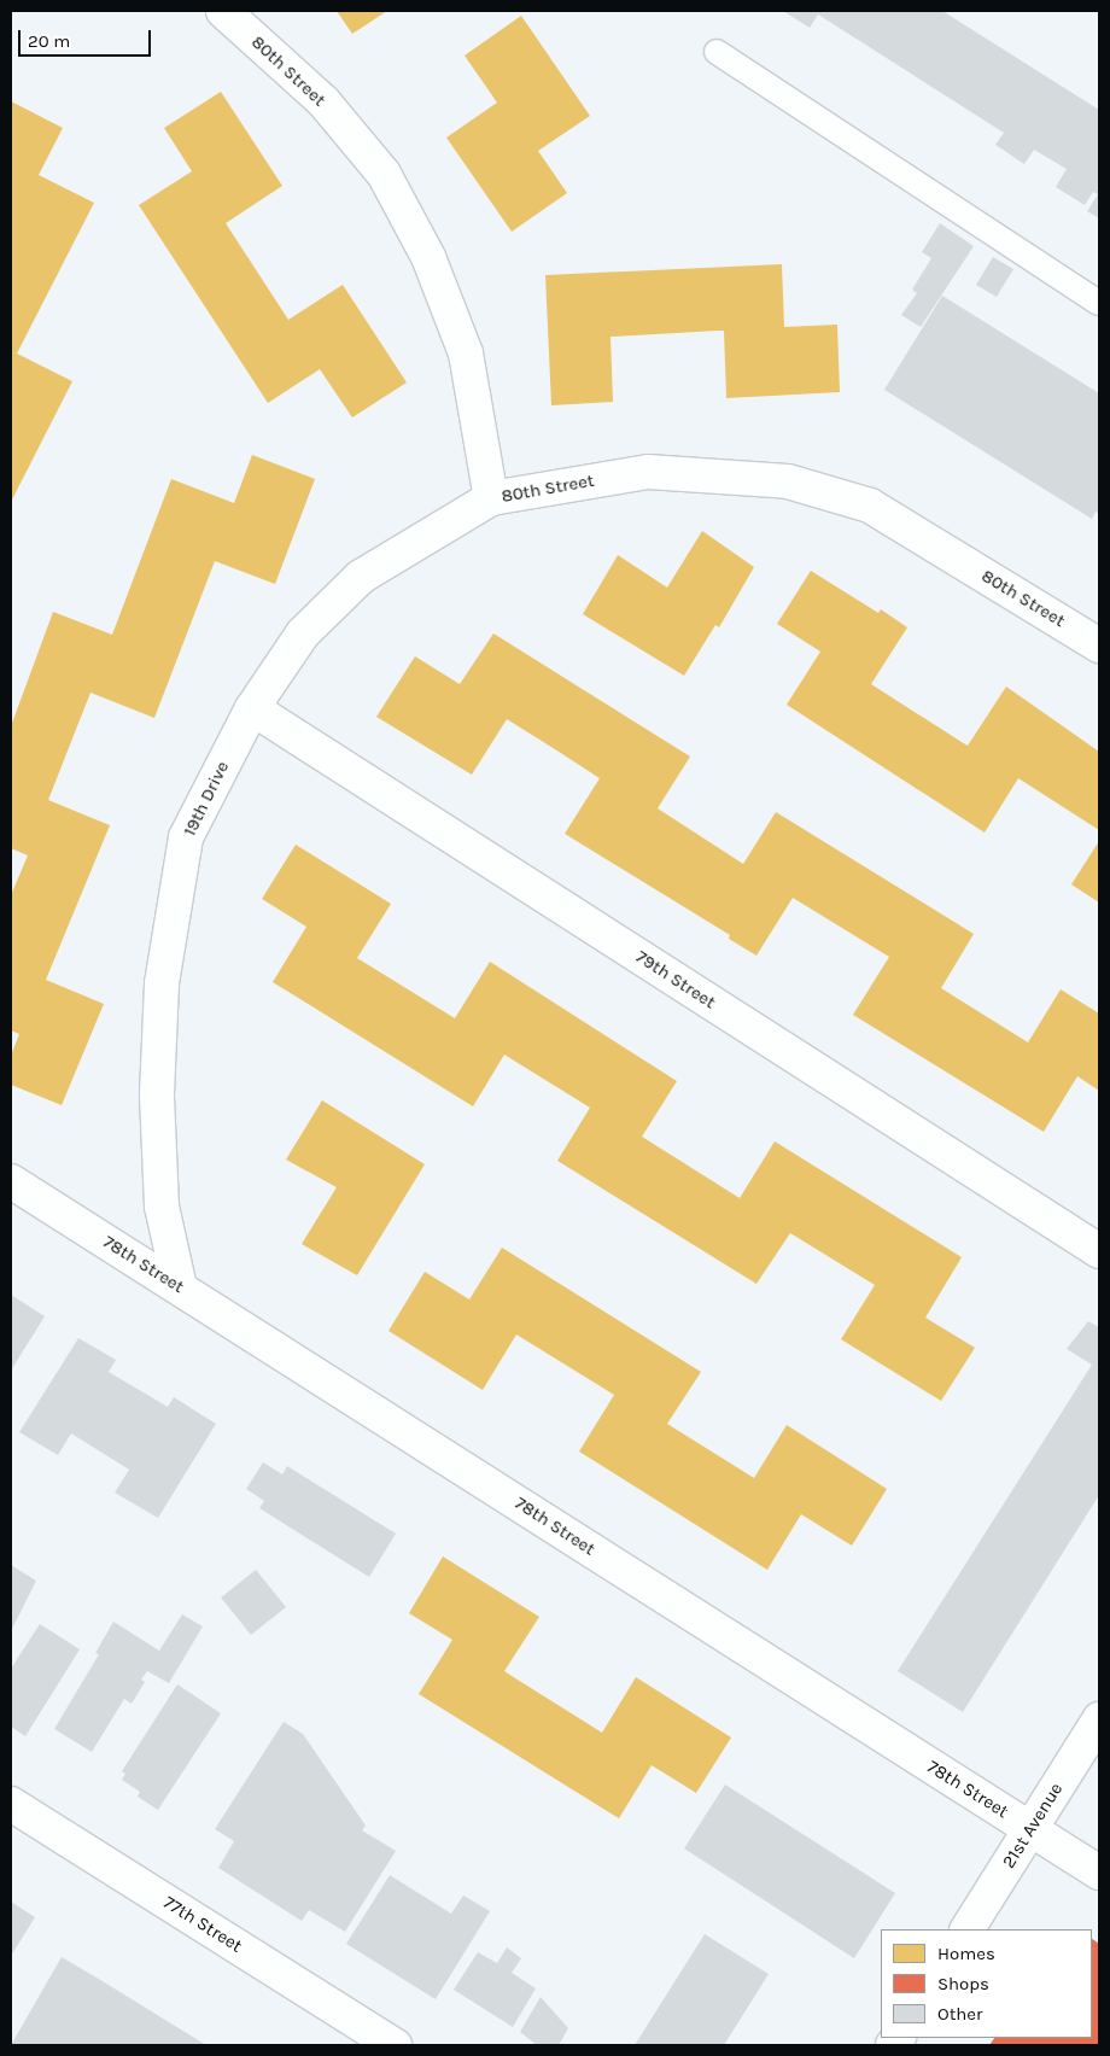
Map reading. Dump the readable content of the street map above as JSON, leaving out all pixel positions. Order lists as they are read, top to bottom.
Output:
{
  "streets": {
    "street": [
      "80th Street",
      "19th Drive",
      "79th Street",
      "78th Street",
      "21st Avenue",
      "77th Street"
    ]
  },
  "crossings": [
    ["80th Street", "19th Drive"],
    ["19th Drive", "79th Street"],
    ["19th Drive", "78th Street"],
    ["78th Street", "21st Avenue"]
  ],
  "legend": ["Homes", "Shops", "Other"],
  "scale_bar": "20 m"
}
